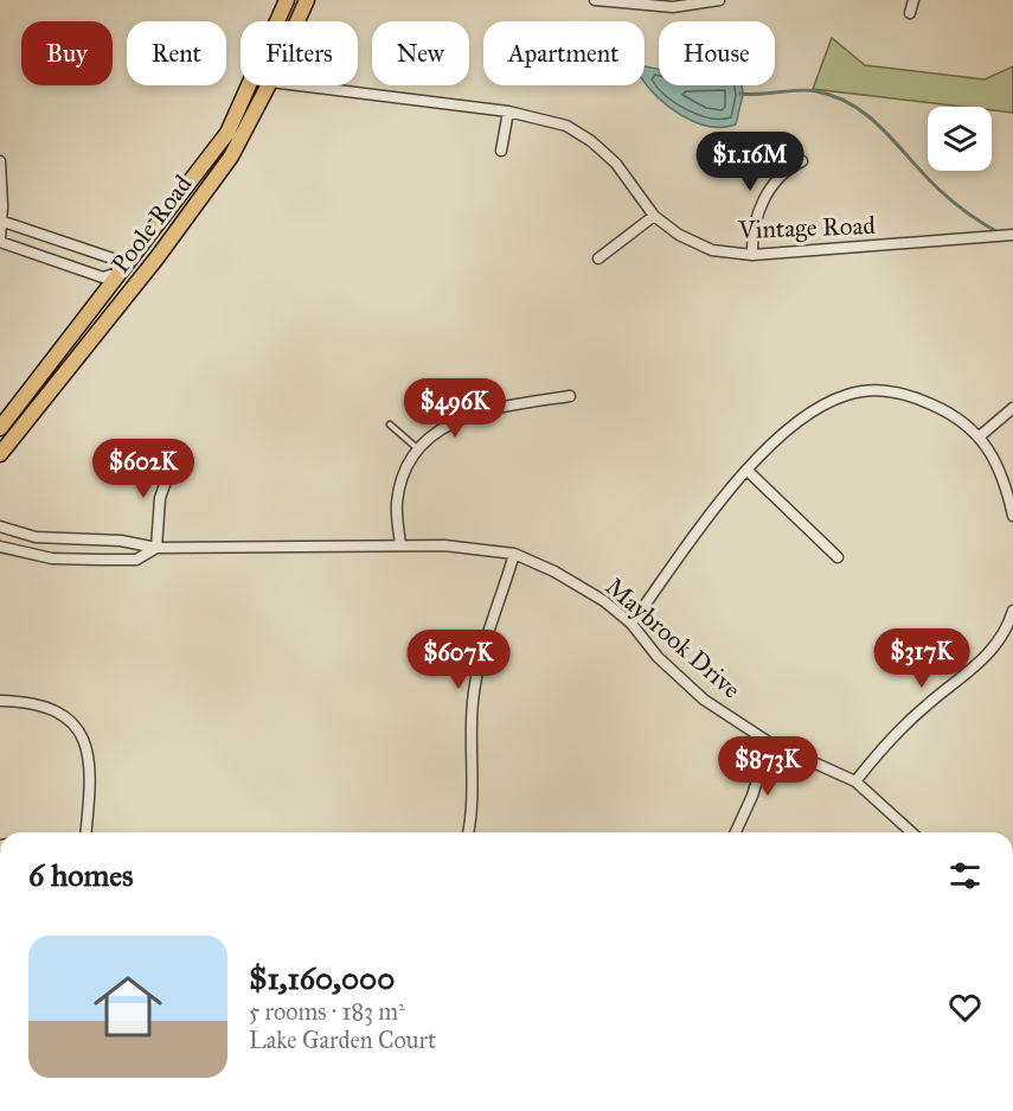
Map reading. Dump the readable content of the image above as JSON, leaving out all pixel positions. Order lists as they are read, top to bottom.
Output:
{
  "streets": {
    "main road": ["Poole Road"],
    "street": ["Vintage Road", "Maybrook Drive"]
  },
  "page": {
    "chip": [
      "Buy",
      "Rent",
      "Filters",
      "New",
      "Apartment",
      "House"
    ],
    "price": [
      "$1.16M",
      "$496K",
      "$602K",
      "$317K",
      "$607K",
      "$873K"
    ],
    "heading": "6 homes",
    "list": [
      {
        "name": "$1,160,000",
        "note": "5 rooms · 183 m² · Lake Garden Court"
      }
    ]
  }
}
